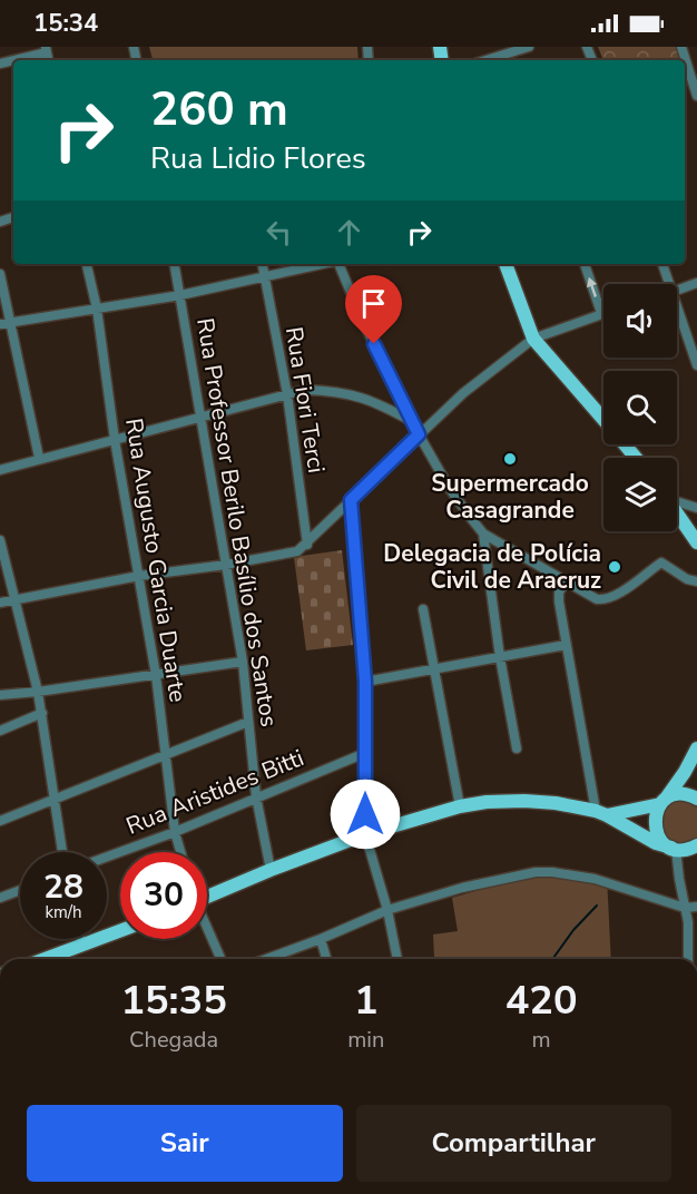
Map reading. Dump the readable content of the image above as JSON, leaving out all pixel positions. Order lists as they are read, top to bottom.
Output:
{
  "streets": {
    "street": [
      "Rua Fiori Terci",
      "Rua Professor Berilo Basílio dos Santos",
      "Rua Augusto Garcia Duarte",
      "Rua Aristides Bitti"
    ]
  },
  "crossings": [
    ["Rua Professor Berilo Basílio dos Santos", "Rua Aristides Bitti"],
    ["Rua Augusto Garcia Duarte", "Rua Aristides Bitti"]
  ],
  "places": ["Supermercado Casagrande", "Delegacia de Polícia Civil de Aracruz"],
  "page": {
    "status": "15:34",
    "turn": ["260 m", "Rua Lidio Flores"],
    "speed": "28 km/h",
    "limit": "30",
    "eta": [
      "15:35",
      "Chegada",
      "1",
      "min",
      "420",
      "m"
    ],
    "buttons": ["Sair", "Compartilhar"]
  }
}
